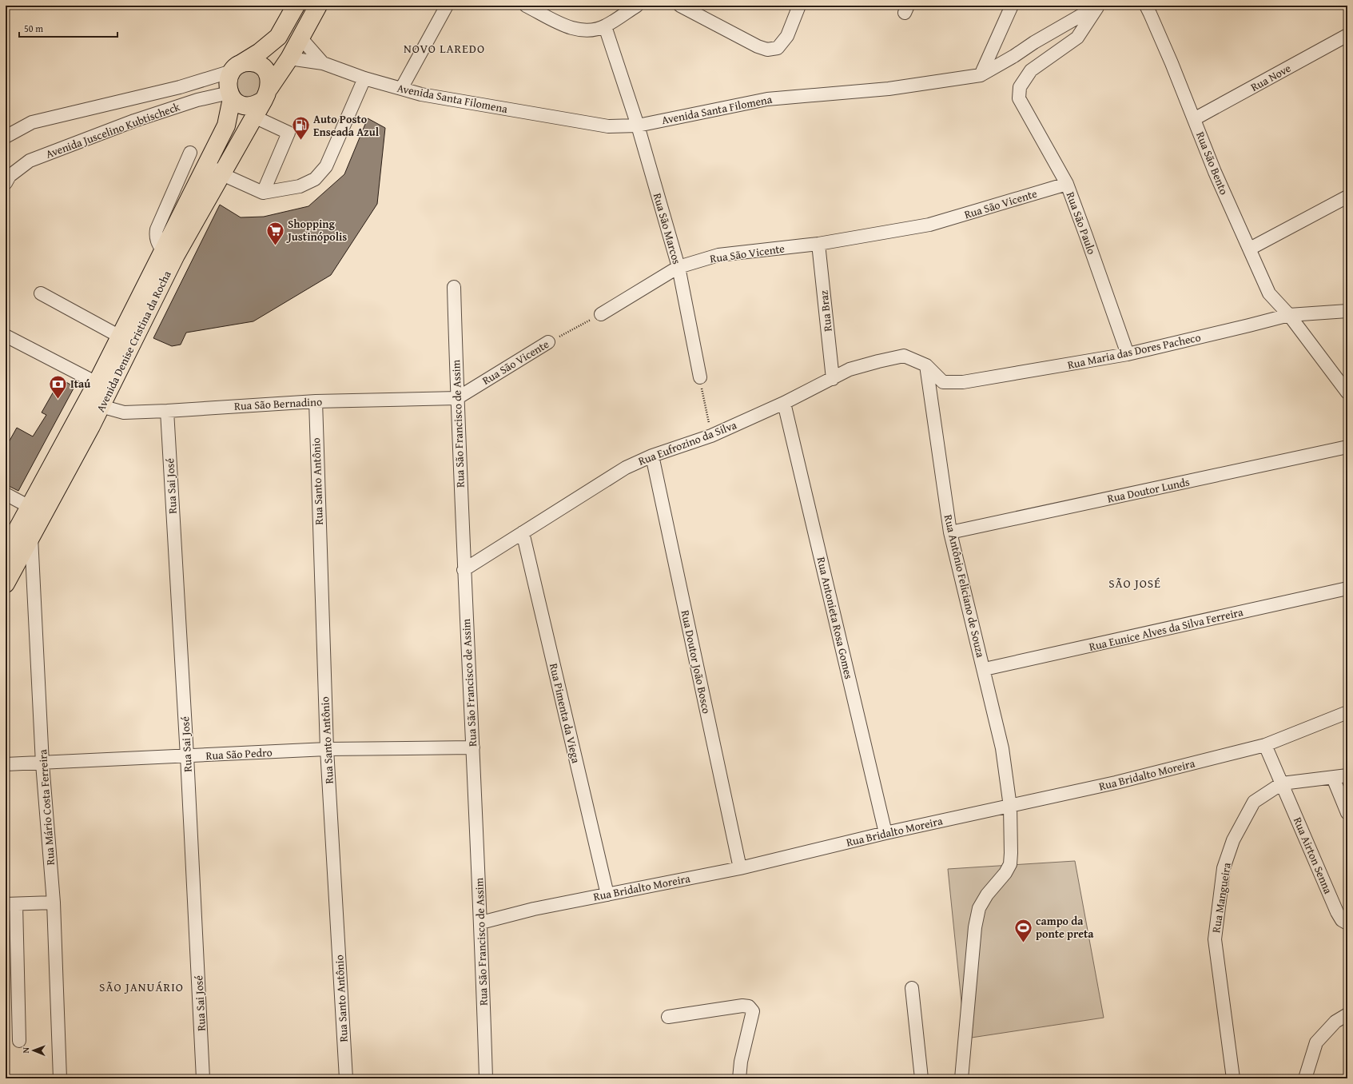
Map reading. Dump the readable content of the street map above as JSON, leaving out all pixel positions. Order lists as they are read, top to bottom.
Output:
{
  "streets": {
    "highway": ["Avenida Denise Cristina da Rocha"],
    "street": [
      "Rua Nove",
      "Avenida Santa Filomena",
      "Avenida Juscelino Kubtischeck",
      "Rua São Bento",
      "Rua São Vicente",
      "Rua São Paulo",
      "Rua São Marcos",
      "Rua Braz",
      "Rua Maria das Dores Pacheco",
      "Rua São Bernadino",
      "Rua São Francisco de Assim",
      "Rua Eufrozino da Silva",
      "Rua Santo Antônio",
      "Rua Sai José",
      "Rua Doutor Lunds",
      "Rua Antônio Feliciano de Souza",
      "Rua Antonieta Rosa Gomes",
      "Rua Eunice Alves da Silva Ferreira",
      "Rua Doutor João Bosco",
      "Rua Pimenta da Viega",
      "Rua São Pedro",
      "Rua Bridalto Moreira",
      "Rua Mário Costa Ferreira",
      "Rua Airton Senna",
      "Rua Mangueira"
    ]
  },
  "crossings": [
    ["Rua Nove", "Rua São Bento"],
    ["Avenida Santa Filomena", "Rua São Paulo"],
    ["Avenida Santa Filomena", "Rua São Marcos"],
    ["Avenida Santa Filomena", "Avenida Denise Cristina da Rocha"],
    ["Avenida Juscelino Kubtischeck", "Avenida Denise Cristina da Rocha"],
    ["Rua São Bento", "Rua Maria das Dores Pacheco"],
    ["Rua São Vicente", "Rua São Paulo"],
    ["Rua São Vicente", "Rua São Marcos"],
    ["Rua São Vicente", "Rua Braz"],
    ["Rua São Vicente", "Rua São Bernadino"],
    ["Rua São Vicente", "Rua São Francisco de Assim"],
    ["Rua São Paulo", "Rua Maria das Dores Pacheco"],
    ["Rua Braz", "Rua Eufrozino da Silva"],
    ["Avenida Denise Cristina da Rocha", "Rua São Bernadino"],
    ["Avenida Denise Cristina da Rocha", "Rua Mário Costa Ferreira"],
    ["Rua Maria das Dores Pacheco", "Rua Eufrozino da Silva"],
    ["Rua Maria das Dores Pacheco", "Rua Antônio Feliciano de Souza"],
    ["Rua São Bernadino", "Rua São Francisco de Assim"],
    ["Rua São Bernadino", "Rua Santo Antônio"],
    ["Rua São Bernadino", "Rua Sai José"],
    ["Rua São Francisco de Assim", "Rua Eufrozino da Silva"],
    ["Rua São Francisco de Assim", "Rua São Pedro"],
    ["Rua São Francisco de Assim", "Rua Bridalto Moreira"],
    ["Rua Eufrozino da Silva", "Rua Antônio Feliciano de Souza"],
    ["Rua Eufrozino da Silva", "Rua Antonieta Rosa Gomes"],
    ["Rua Eufrozino da Silva", "Rua Doutor João Bosco"],
    ["Rua Eufrozino da Silva", "Rua Pimenta da Viega"],
    ["Rua Santo Antônio", "Rua São Pedro"],
    ["Rua Sai José", "Rua São Pedro"],
    ["Rua Doutor Lunds", "Rua Antônio Feliciano de Souza"],
    ["Rua Antônio Feliciano de Souza", "Rua Eunice Alves da Silva Ferreira"],
    ["Rua Antônio Feliciano de Souza", "Rua Bridalto Moreira"],
    ["Rua Antonieta Rosa Gomes", "Rua Bridalto Moreira"],
    ["Rua Doutor João Bosco", "Rua Bridalto Moreira"],
    ["Rua Pimenta da Viega", "Rua Bridalto Moreira"],
    ["Rua São Pedro", "Rua Mário Costa Ferreira"],
    ["Rua Airton Senna", "Rua Mangueira"]
  ],
  "districts": ["NOVO LAREDO", "SÃO JOSÉ", "SÃO JANUÁRIO"],
  "places": {
    "fuel station": ["Auto Posto Enseada Azul"],
    "supermarket": ["Shopping Justinópolis"],
    "bank": ["Itaú"],
    "sports": ["campo da ponte preta"]
  },
  "scale_bar": "50 m",
  "north": "left"
}
